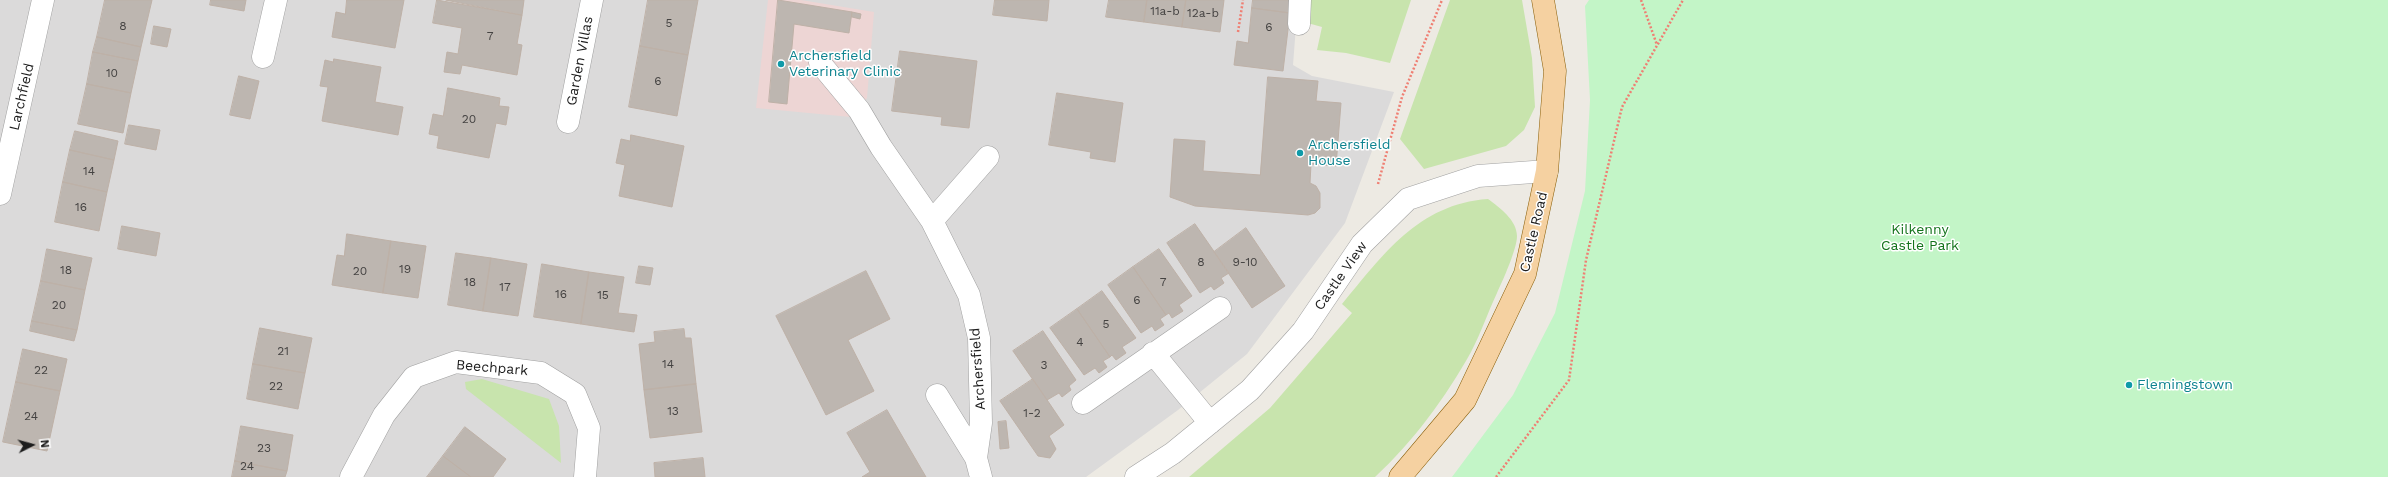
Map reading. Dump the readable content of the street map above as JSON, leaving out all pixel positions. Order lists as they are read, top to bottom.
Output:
{
  "streets": {
    "main road": ["Castle Road"],
    "street": [
      "Garden Villas",
      "Larchfield",
      "Castle View",
      "Beechpark",
      "Archersfield"
    ]
  },
  "crossings": [
    ["Castle Road", "Castle View"]
  ],
  "parks": ["Kilkenny Castle Park"],
  "places": ["Archersfield Veterinary Clinic", "Archersfield House", "Flemingstown"],
  "house_numbers": [
    "11a-b",
    "12a-b",
    "5",
    "8",
    "6",
    "7",
    "10",
    "6",
    "20",
    "14",
    "16",
    "8",
    "9-10",
    "19",
    "18",
    "20",
    "18",
    "7",
    "17",
    "16",
    "15",
    "6",
    "20",
    "5",
    "4",
    "21",
    "14",
    "3",
    "22",
    "22",
    "13",
    "1-2",
    "24",
    "23",
    "24"
  ],
  "north": "right"
}
